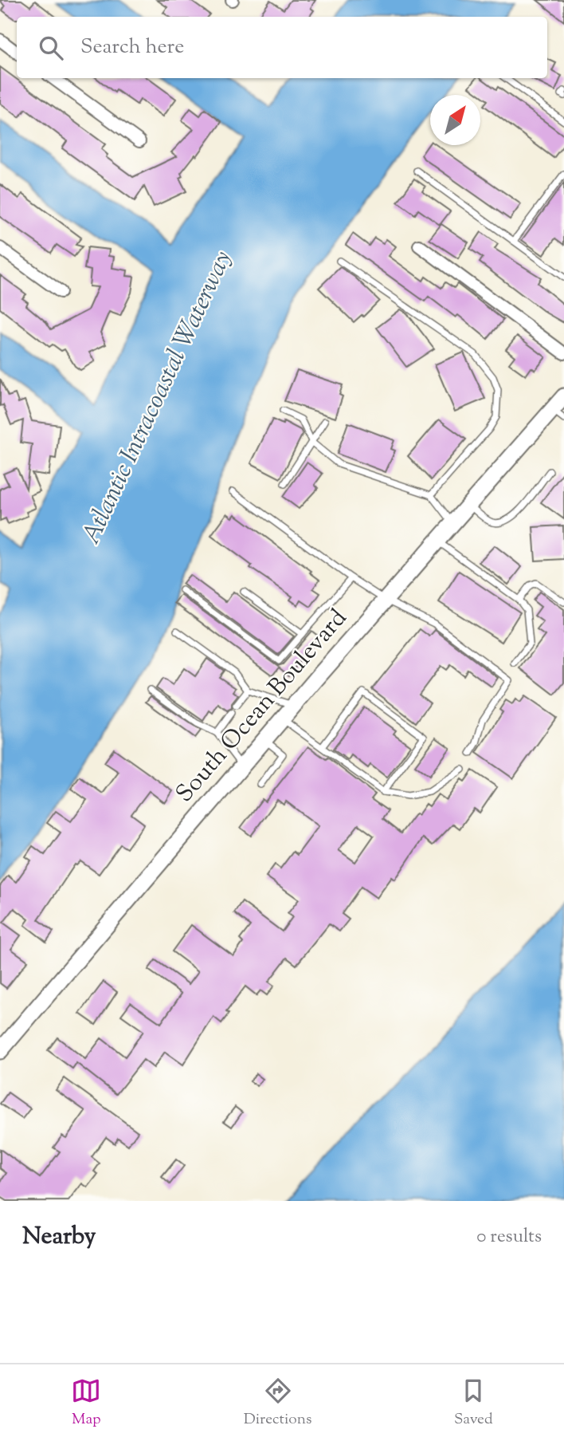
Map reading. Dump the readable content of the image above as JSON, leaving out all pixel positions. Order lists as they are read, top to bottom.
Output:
{
  "streets": {
    "main road": ["South Ocean Boulevard"]
  },
  "water": ["Atlantic Intracoastal Waterway"],
  "north": "top right",
  "page": {
    "search": "Search here",
    "heading": ["Nearby", "0 results"],
    "nav": ["Map", "Directions", "Saved"]
  }
}
